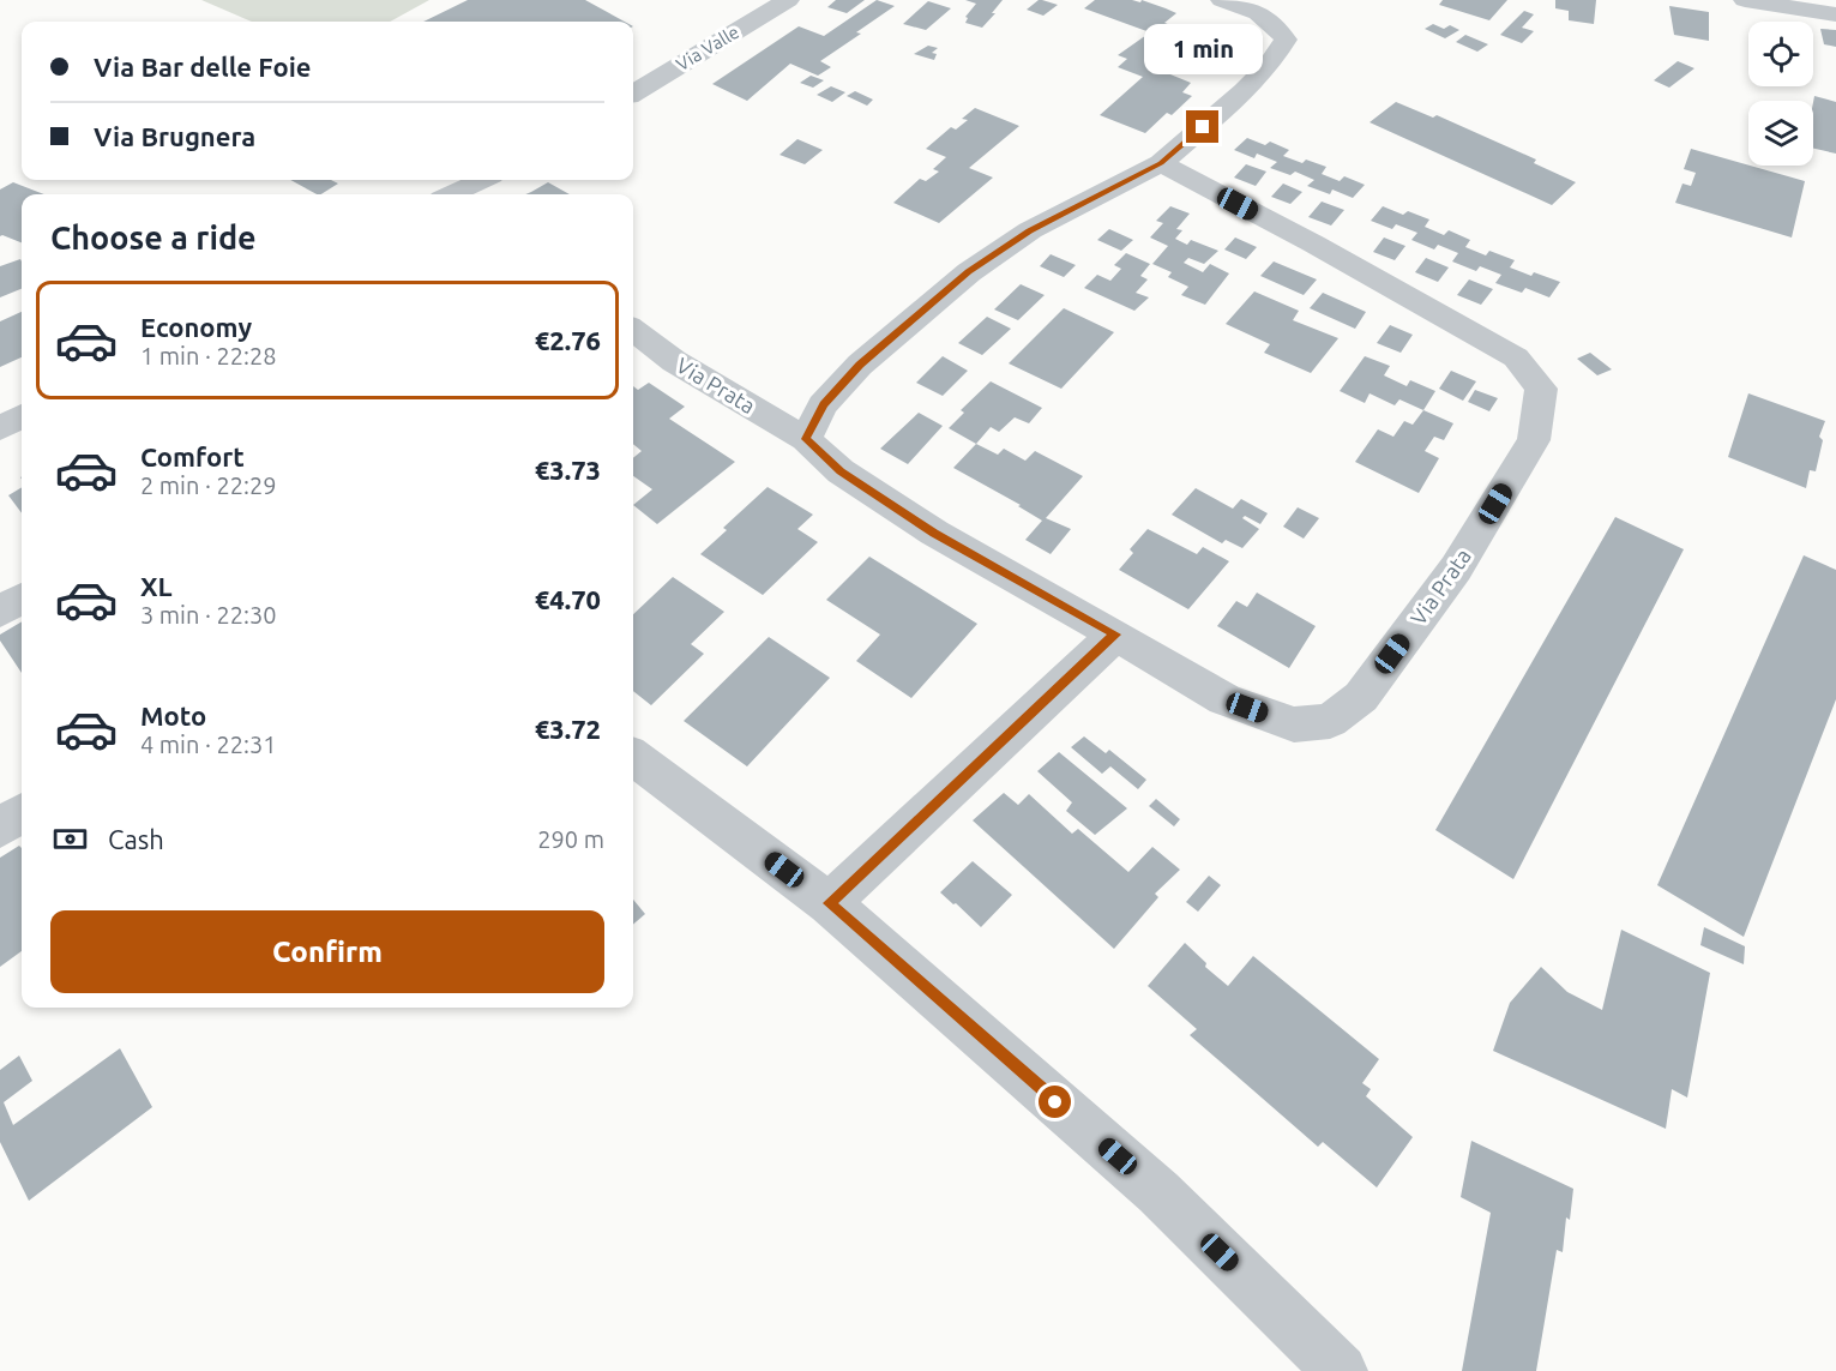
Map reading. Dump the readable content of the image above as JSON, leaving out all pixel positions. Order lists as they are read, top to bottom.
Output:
{
  "streets": {
    "street": ["Via Valle", "Via Prata"]
  },
  "page": {
    "banner": ["Via Bar delle Foie", "Via Brugnera"],
    "bubble": "1 min",
    "heading": "Choose a ride",
    "list": [
      {
        "name": "Economy",
        "note": "1 min · 22:28",
        "value": "€2.76"
      },
      {
        "name": "Comfort",
        "note": "2 min · 22:29",
        "value": "€3.73"
      },
      {
        "name": "XL",
        "note": "3 min · 22:30",
        "value": "€4.70"
      },
      {
        "name": "Moto",
        "note": "4 min · 22:31",
        "value": "€3.72"
      }
    ],
    "pay": ["Cash", "290 m"],
    "buttons": "Confirm"
  }
}
